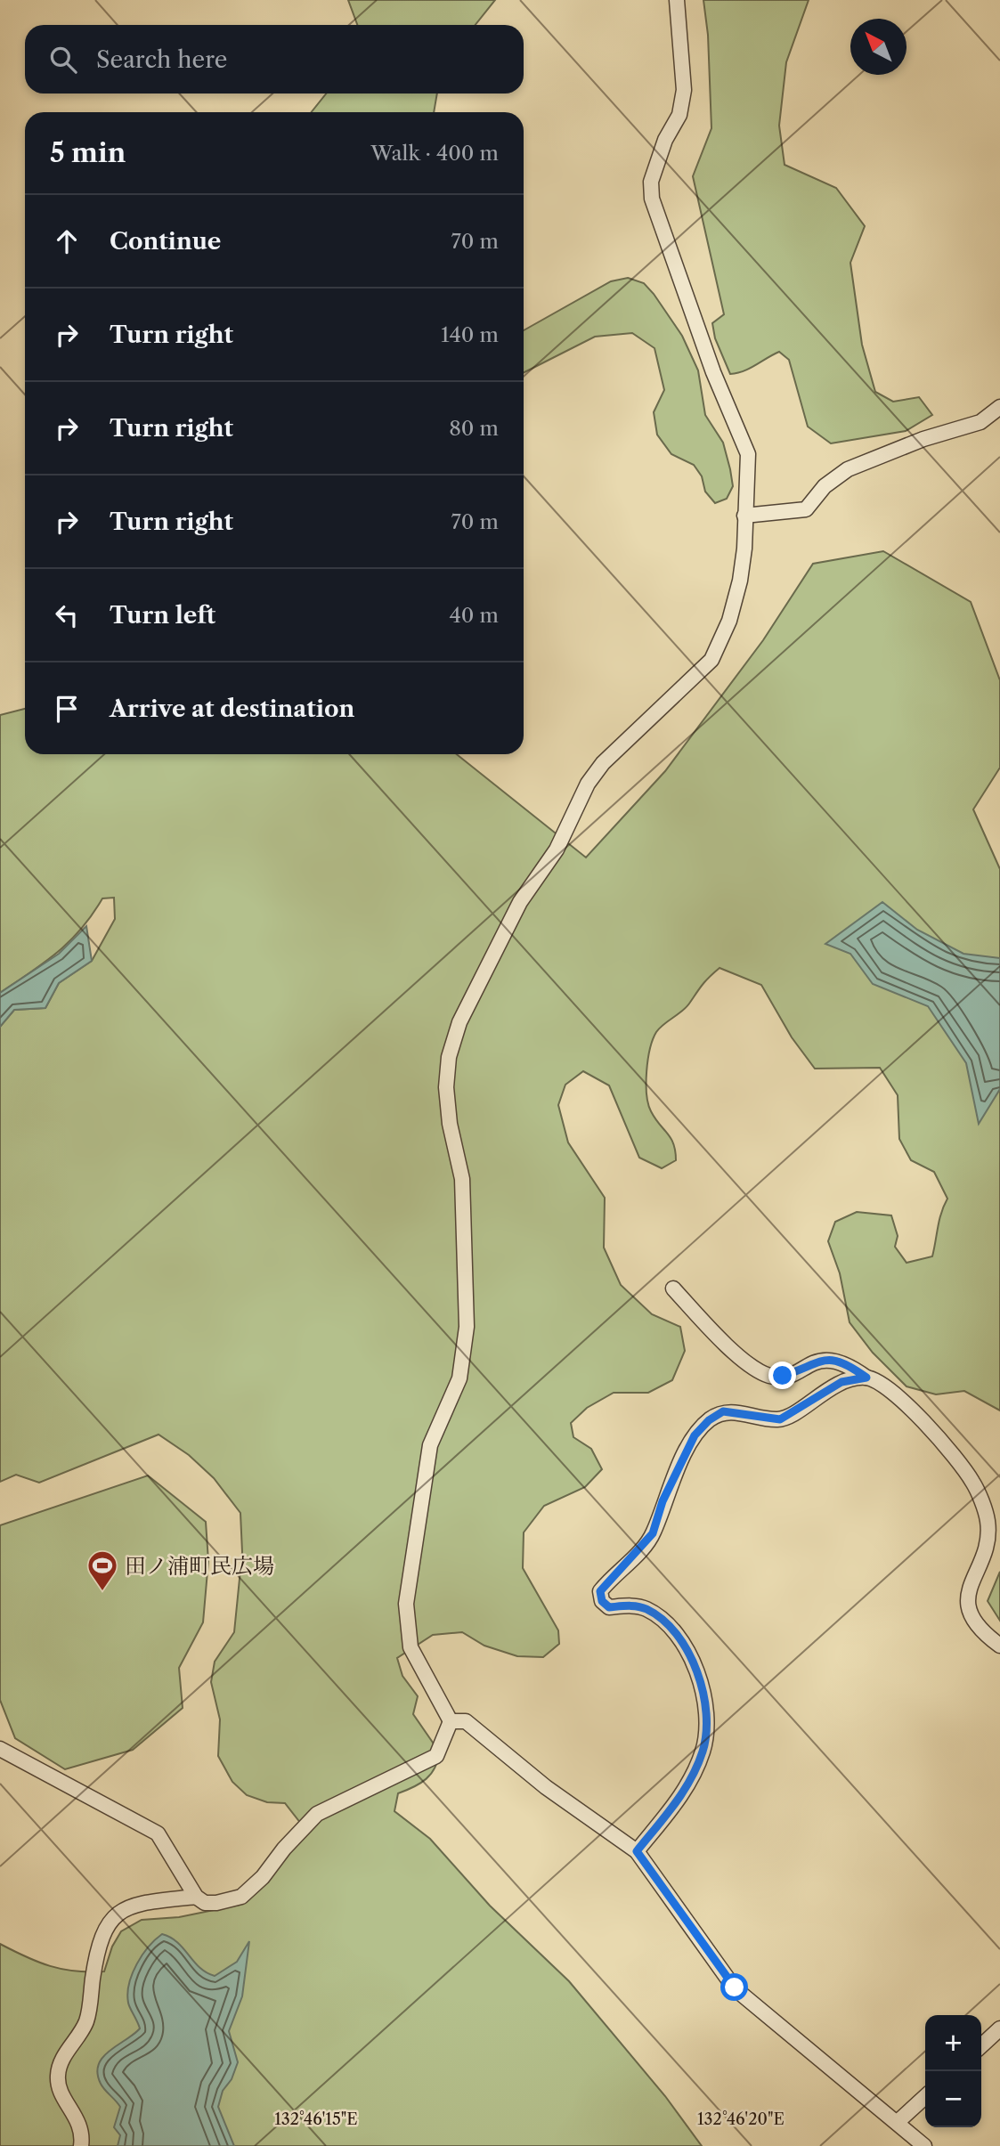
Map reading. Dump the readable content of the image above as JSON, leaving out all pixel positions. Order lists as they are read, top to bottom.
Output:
{
  "places": {
    "sports": ["田ノ浦町民広場"]
  },
  "north": "top left",
  "page": {
    "search": "Search here",
    "heading": ["5 min", "Walk · 400 m"],
    "list": [
      ["Continue", "70 m"],
      ["Turn right", "140 m"],
      ["Turn right", "80 m"],
      ["Turn right", "70 m"],
      ["Turn left", "40 m"],
      "Arrive at destination"
    ],
    "map_buttons": ["+", "−"]
  },
  "coordinates": ["132°46'15\"E", "132°46'20\"E"]
}
